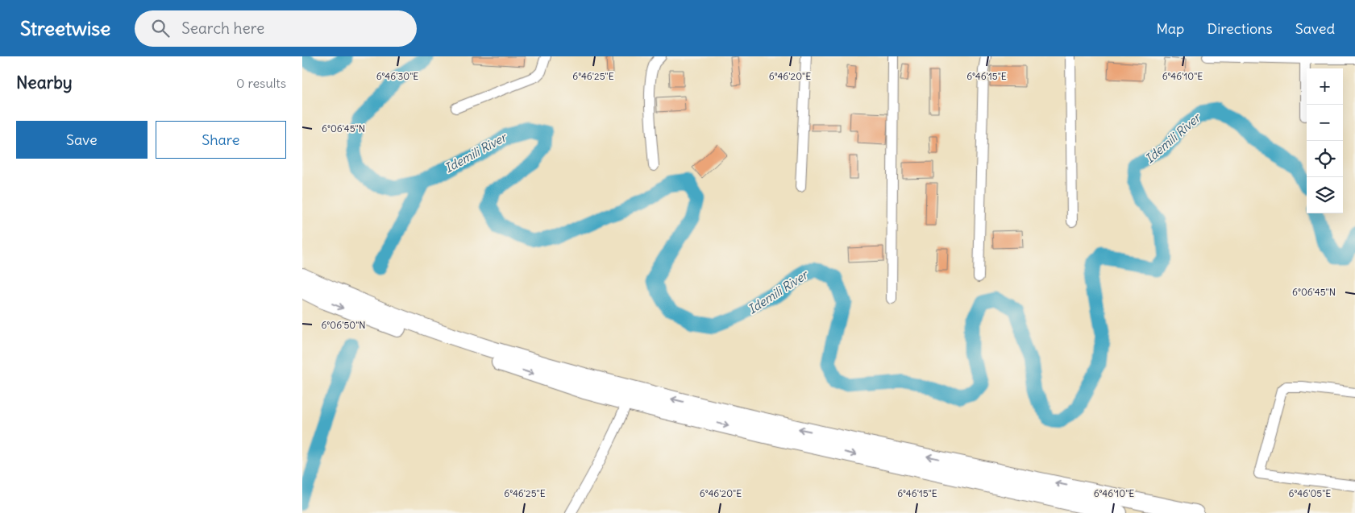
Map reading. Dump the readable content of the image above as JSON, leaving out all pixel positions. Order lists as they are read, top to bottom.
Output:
{
  "water": ["Idemili River"],
  "page": {
    "header": "Streetwise",
    "search": "Search here",
    "nav": ["Map", "Directions", "Saved"],
    "heading": ["Nearby", "0 results"],
    "map_buttons": ["+", "−"],
    "buttons": ["Save", "Share"]
  },
  "coordinates": [
    "6°46'30\"E",
    "6°46'20\"E",
    "6°46'25\"E",
    "6°46'15\"E",
    "6°46'10\"E",
    "6°06'45\"N",
    "6°06'50\"N",
    "6°46'05\"E"
  ]
}
